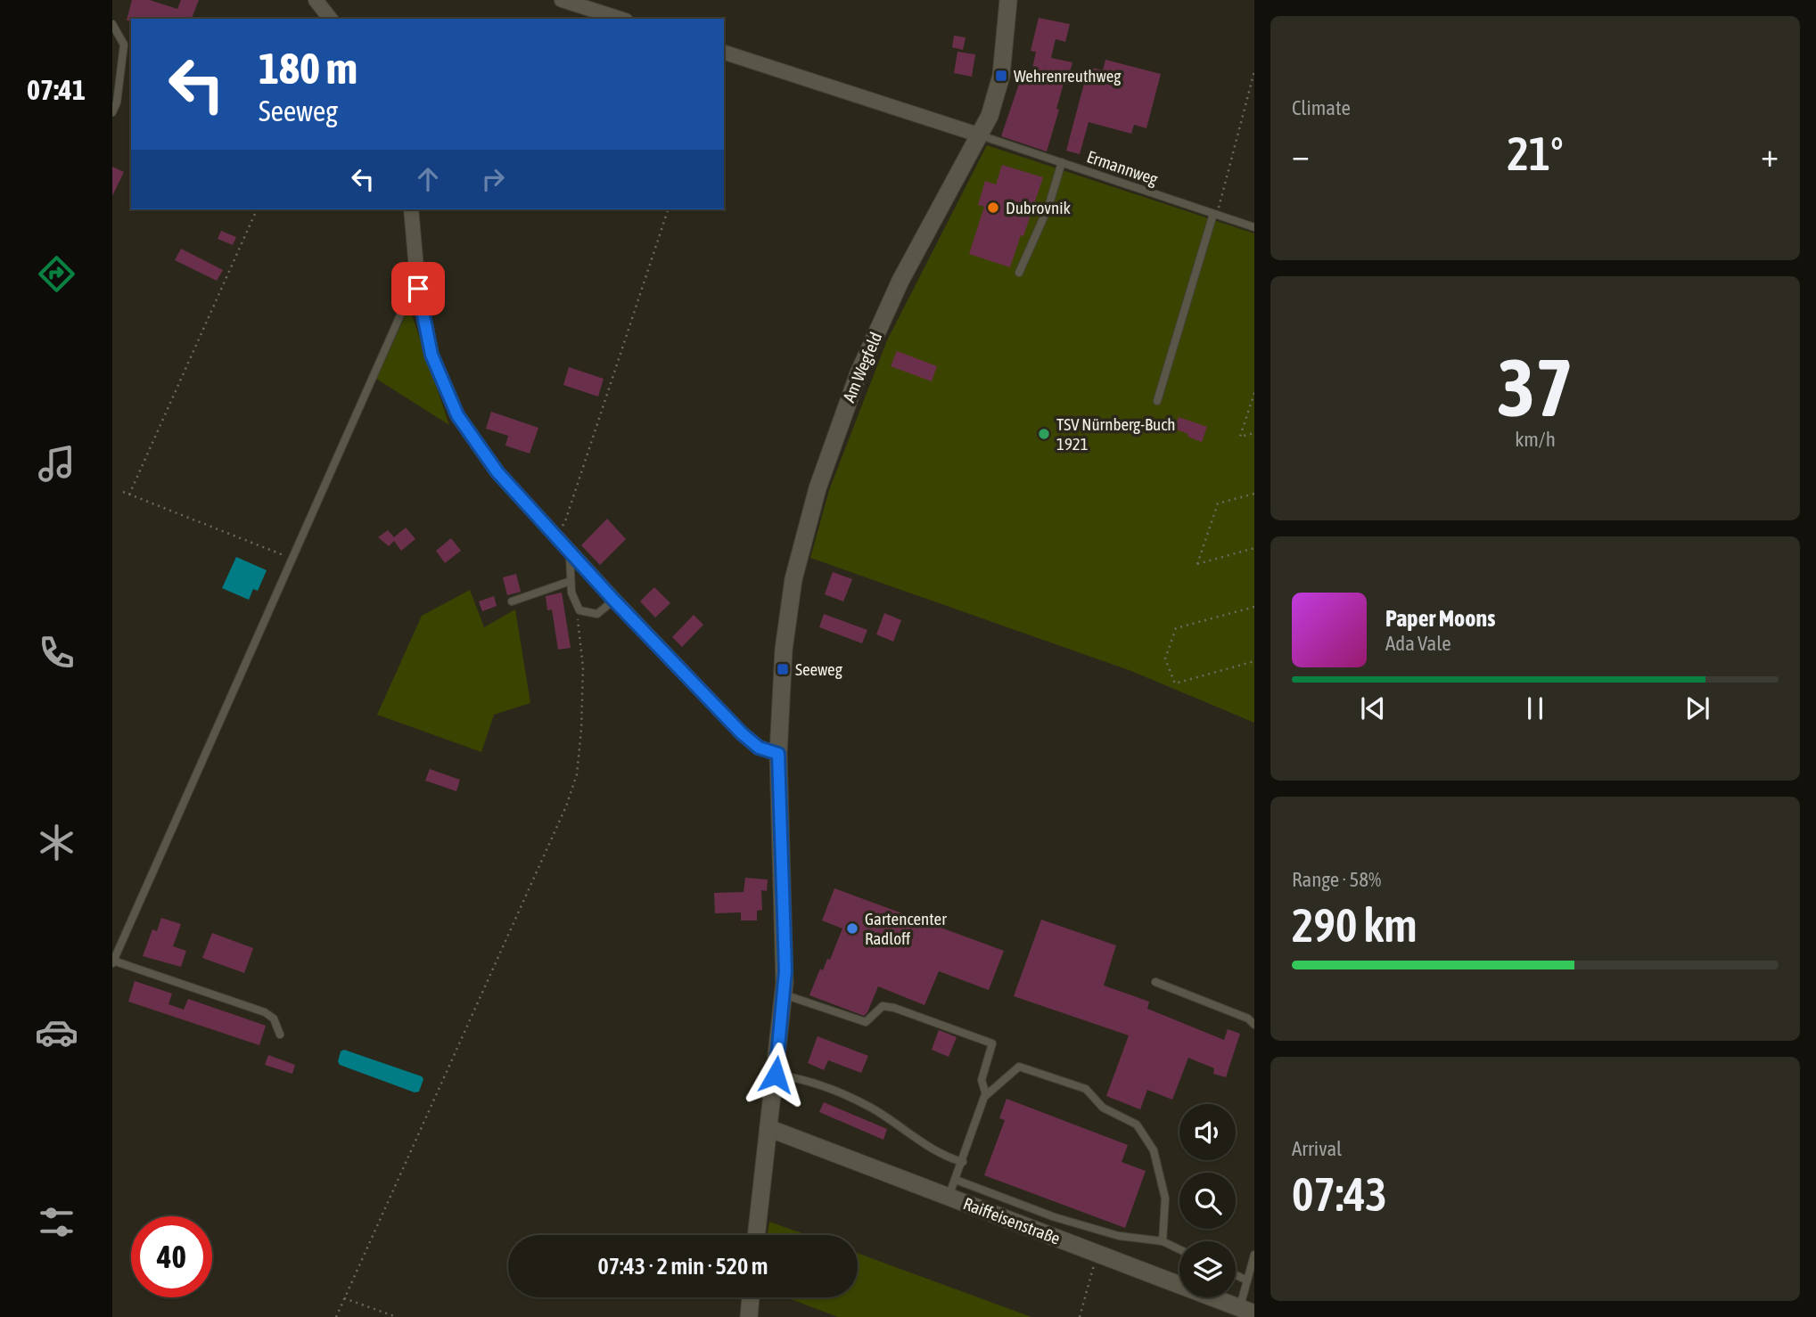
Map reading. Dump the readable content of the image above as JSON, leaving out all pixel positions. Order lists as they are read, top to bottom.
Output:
{
  "streets": {
    "street": ["Am Wegfeld", "Raiffeisenstraße"],
    "lane": ["Ermannweg"]
  },
  "crossings": [
    ["Ermannweg", "Am Wegfeld"],
    ["Am Wegfeld", "Raiffeisenstraße"]
  ],
  "places": {
    "transit": ["Wehrenreuthweg", "Seeweg"],
    "other": ["Dubrovnik", "TSV Nürnberg-Buch 1921", "Gartencenter Radloff"]
  },
  "page": {
    "tabs": "07:41",
    "tile": [
      "Climate",
      ["37", "km/h"],
      ["Range · 58%", "290 km"],
      ["Arrival", "07:43"]
    ],
    "turn": ["180 m", "Seeweg"],
    "heat": ["−", "21°", "+"],
    "song": ["Paper Moons", "Ada Vale"],
    "limit": "40",
    "trip": "07:43 · 2 min · 520 m"
  }
}
